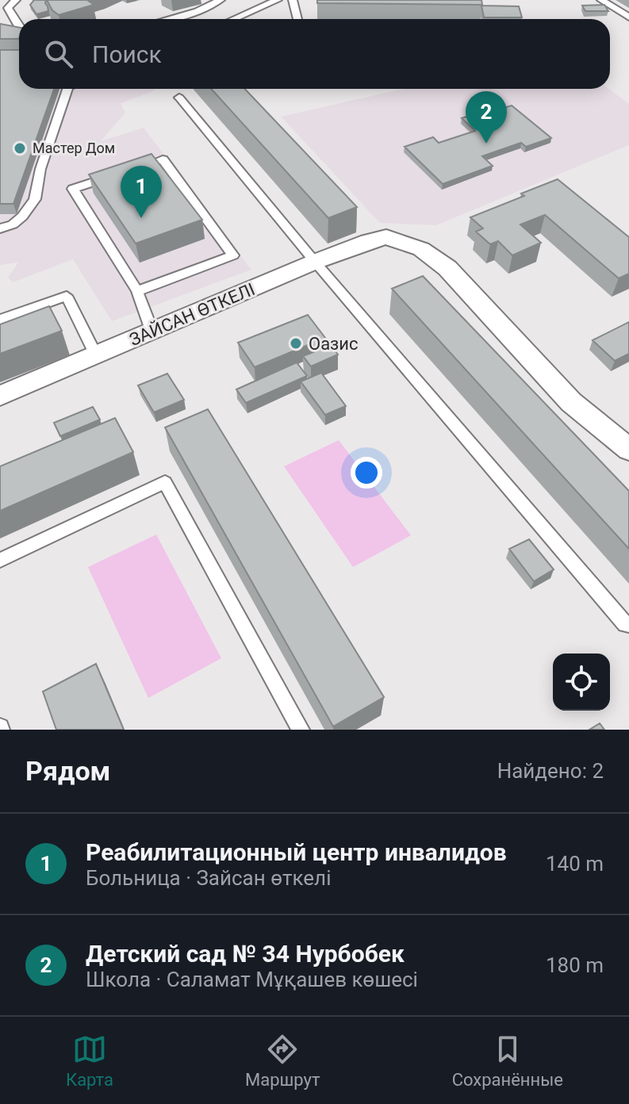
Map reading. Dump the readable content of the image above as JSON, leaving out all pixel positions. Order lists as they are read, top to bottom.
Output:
{
  "streets": {
    "street": ["ЗАЙСАН ӨТКЕЛІ"]
  },
  "places": ["Мастер Дом", "Оазис"],
  "page": {
    "search": "Поиск",
    "pins": ["2", "1"],
    "heading": ["Рядом", "Найдено: 2"],
    "list": [
      {
        "mark": "1",
        "name": "Реабилитационный центр инвалидов",
        "note": "Больница · Зайсан өткелі",
        "value": "140 m"
      },
      {
        "mark": "2",
        "name": "Детский сад № 34 Нурбобек",
        "note": "Школа · Саламат Мұқашев көшесі",
        "value": "180 m"
      }
    ],
    "nav": ["Карта", "Маршрут", "Сохранённые"]
  }
}
